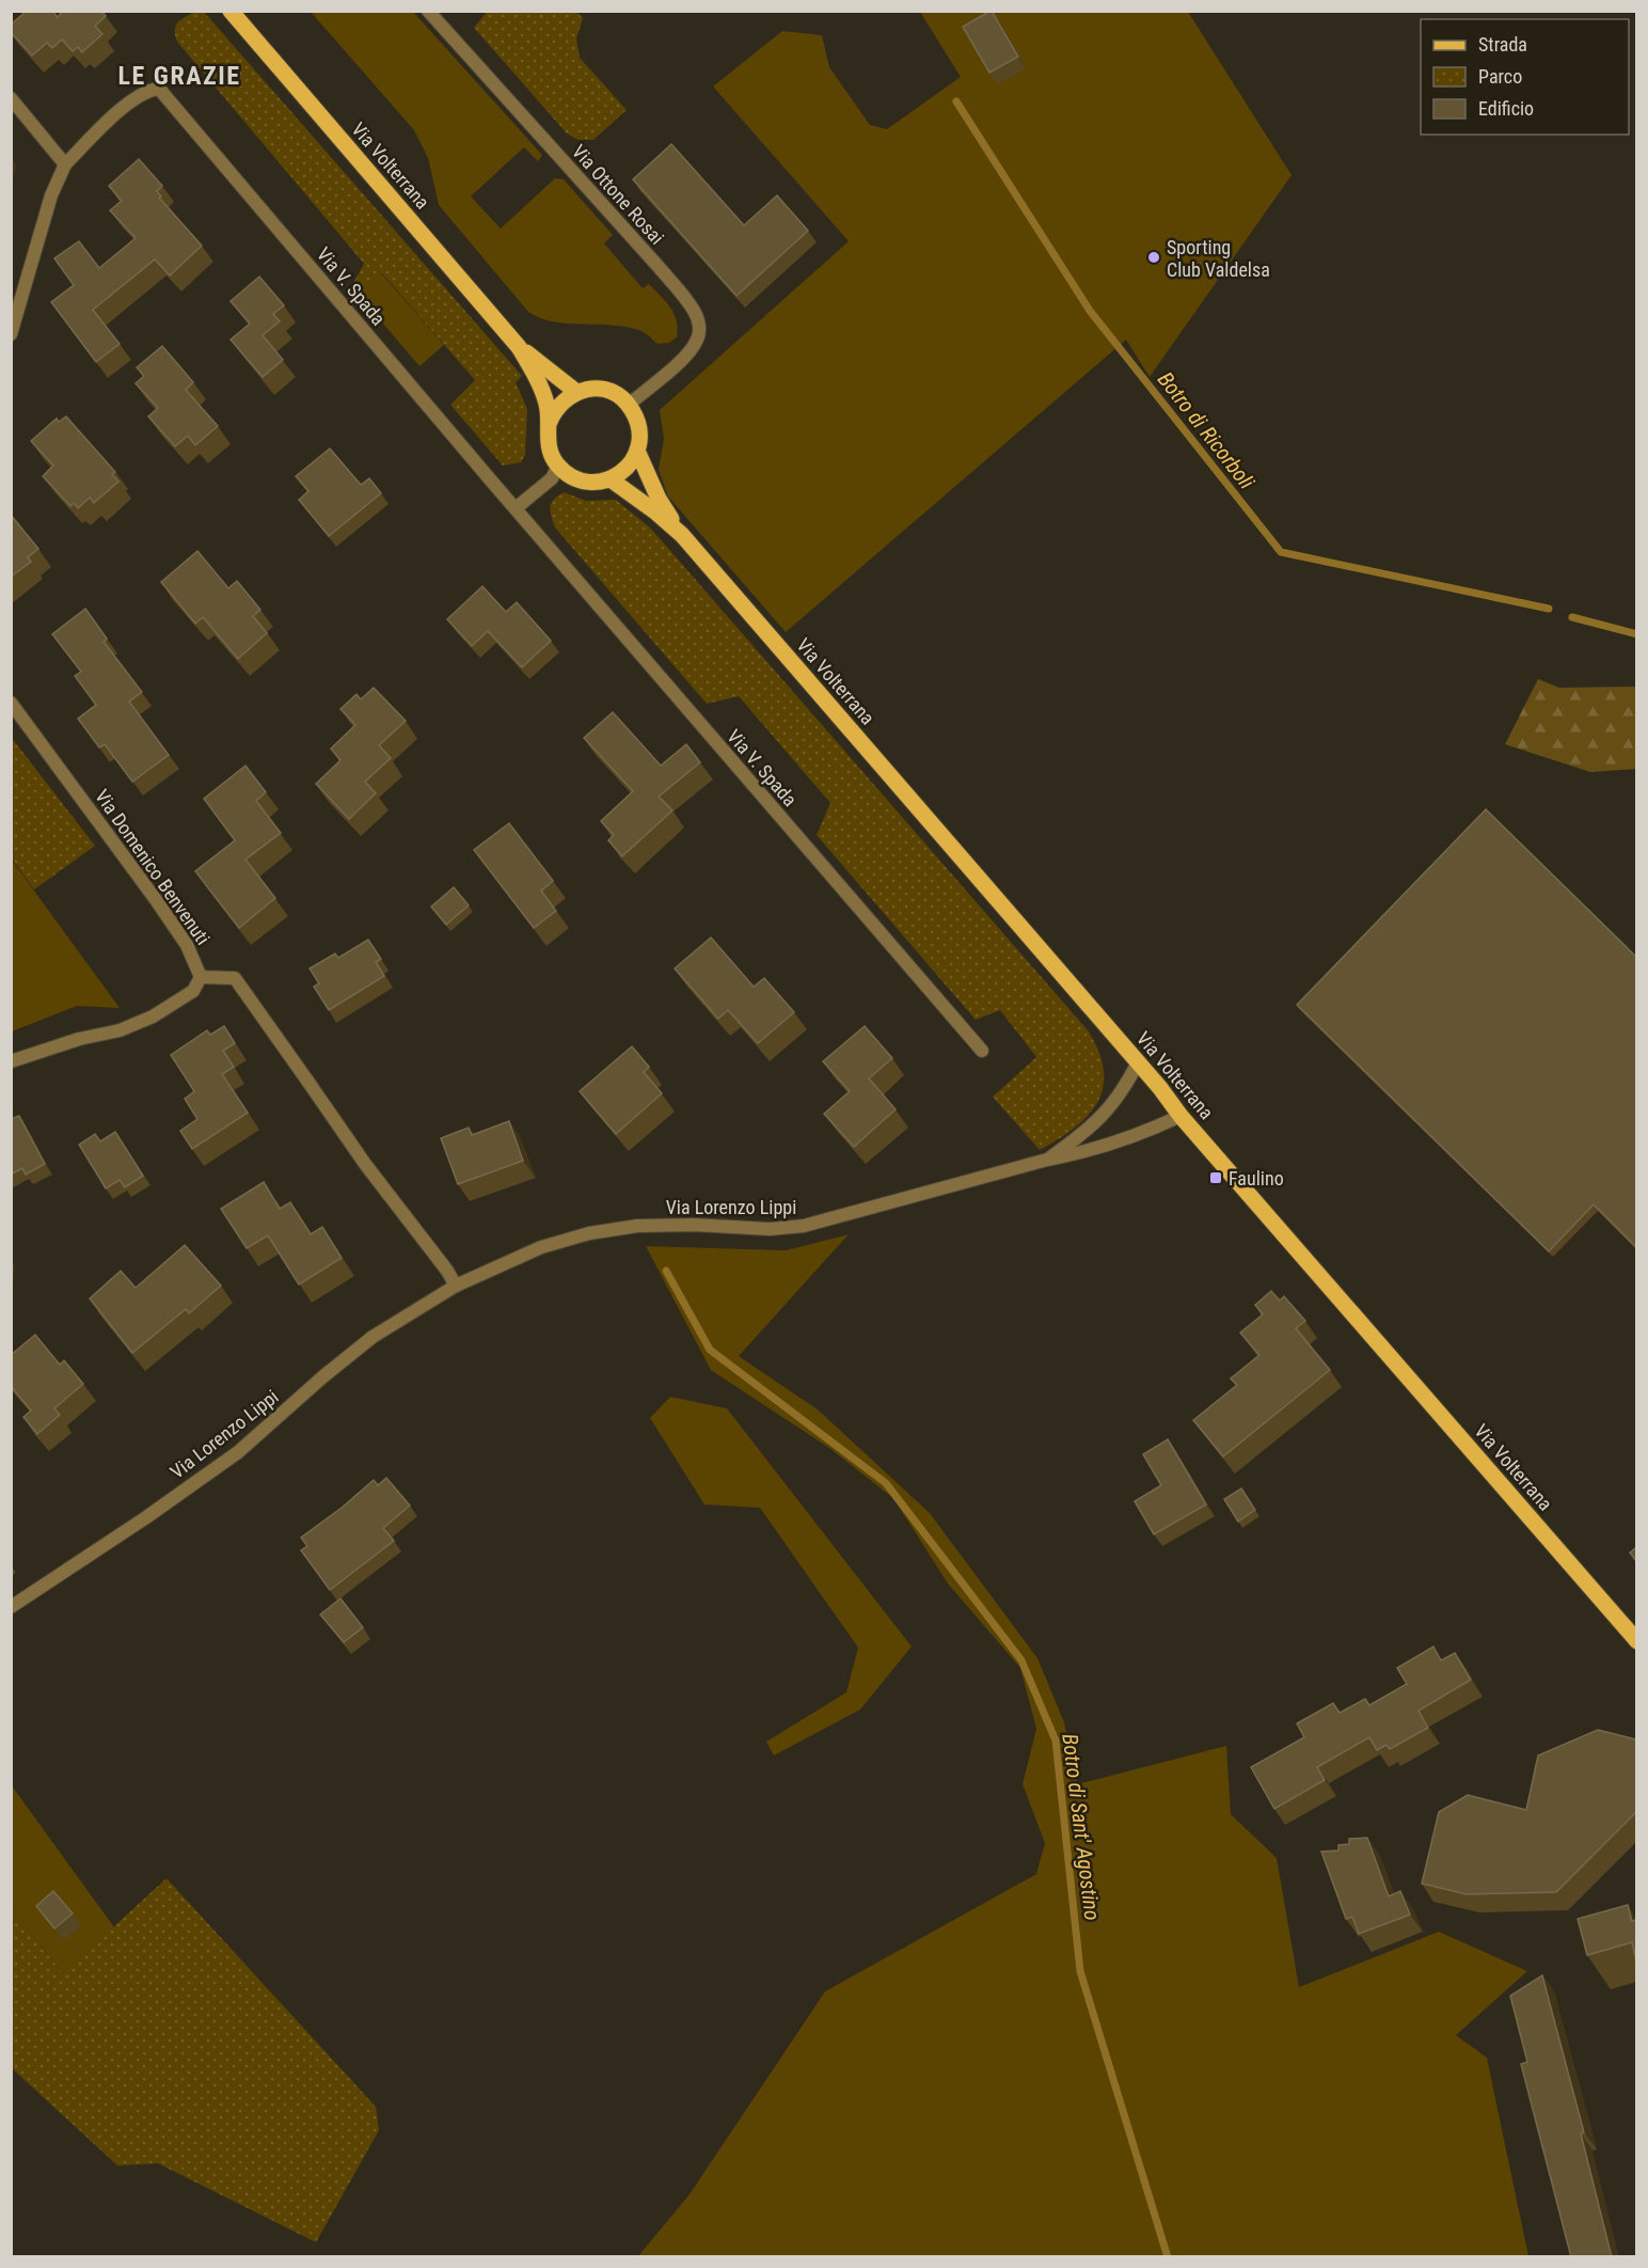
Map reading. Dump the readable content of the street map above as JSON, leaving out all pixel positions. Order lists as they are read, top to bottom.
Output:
{
  "streets": {
    "main road": ["Via Volterrana"],
    "street": [
      "Via Ottone Rosai",
      "Via V. Spada",
      "Via Domenico Benvenuti",
      "Via Lorenzo Lippi"
    ]
  },
  "crossings": [
    ["Via Volterrana", "Via Ottone Rosai"],
    ["Via Volterrana", "Via Lorenzo Lippi"]
  ],
  "districts": ["LE GRAZIE"],
  "water": ["Botro di Ricorboli", "Botro di Sant' Agostino"],
  "places": {
    "other": ["Sporting Club Valdelsa"],
    "transit": ["Faulino"]
  },
  "legend": ["Strada", "Parco", "Edificio"]
}
